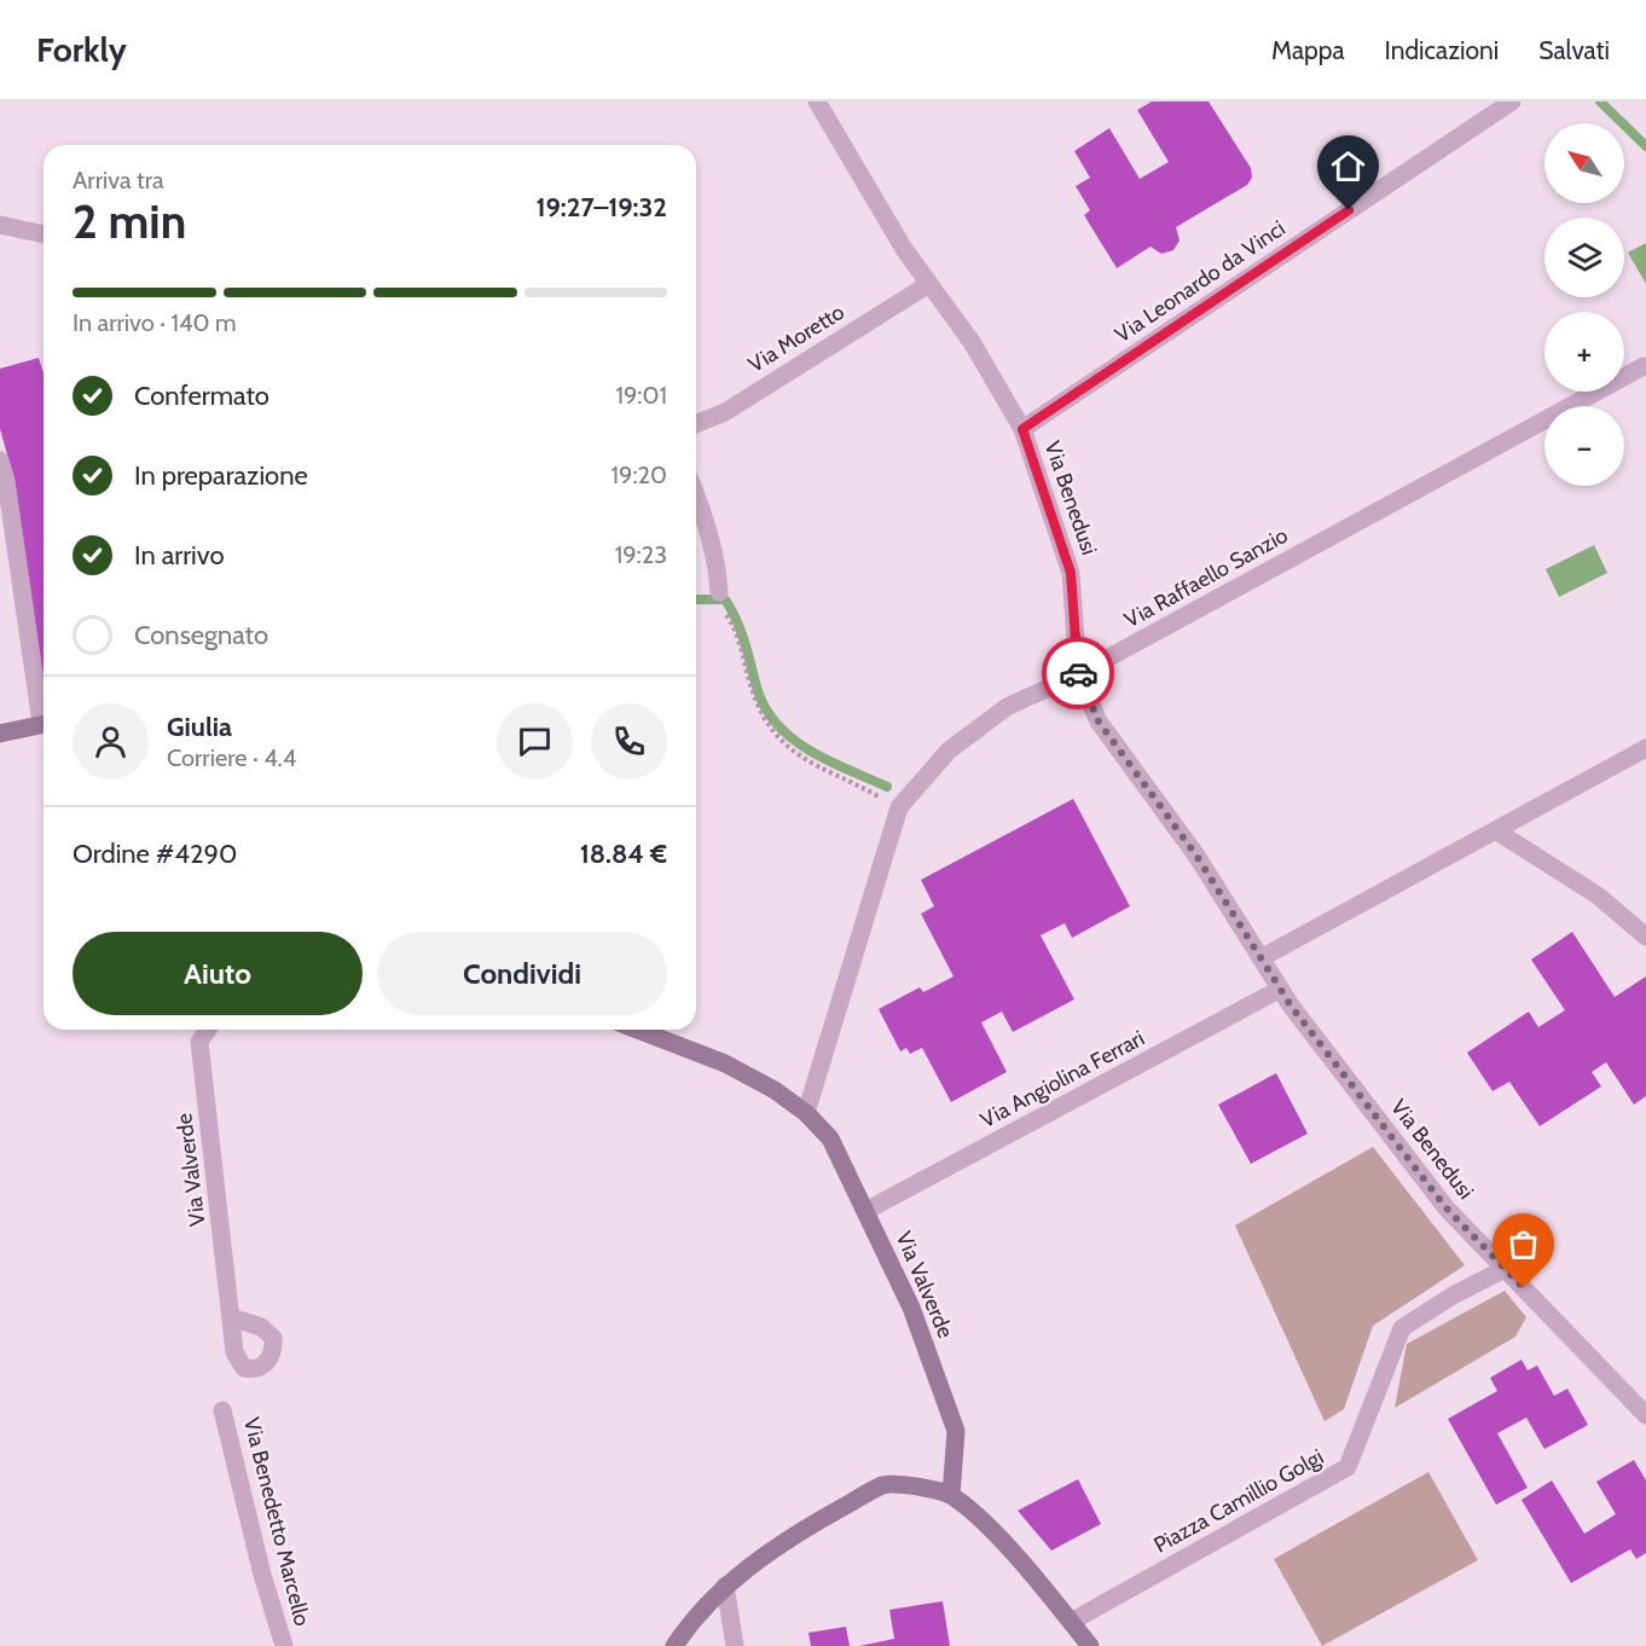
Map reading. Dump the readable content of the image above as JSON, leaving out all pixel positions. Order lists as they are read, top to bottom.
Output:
{
  "streets": {
    "street": [
      "Via Leonardo da Vinci",
      "Via Moretto",
      "Via Benedusi",
      "Via Raffaello Sanzio",
      "Via Angiolina Ferrari",
      "Via Valverde",
      "Piazza Camillio Golgi",
      "Via Benedetto Marcello"
    ]
  },
  "crossings": [
    ["Via Leonardo da Vinci", "Via Benedusi"],
    ["Via Moretto", "Via Benedusi"],
    ["Via Benedusi", "Via Raffaello Sanzio"],
    ["Via Benedusi", "Via Angiolina Ferrari"],
    ["Via Benedusi", "Piazza Camillio Golgi"],
    ["Via Raffaello Sanzio", "Via Valverde"],
    ["Via Angiolina Ferrari", "Via Valverde"]
  ],
  "north": "top left",
  "page": {
    "header": "Forkly",
    "nav": ["Mappa", "Indicazioni", "Salvati"],
    "map_buttons": ["+", "−"],
    "heading": ["2 min", "Arriva tra", "19:27–19:32"],
    "panel": [
      "Giulia",
      "Corriere · 4.4",
      "Ordine #4290",
      "18.84 €"
    ],
    "bar": "In arrivo · 140 m",
    "list": [
      ["Confermato", "19:01"],
      ["In preparazione", "19:20"],
      ["In arrivo", "19:23"],
      "Consegnato"
    ],
    "buttons": ["Aiuto", "Condividi"]
  }
}
